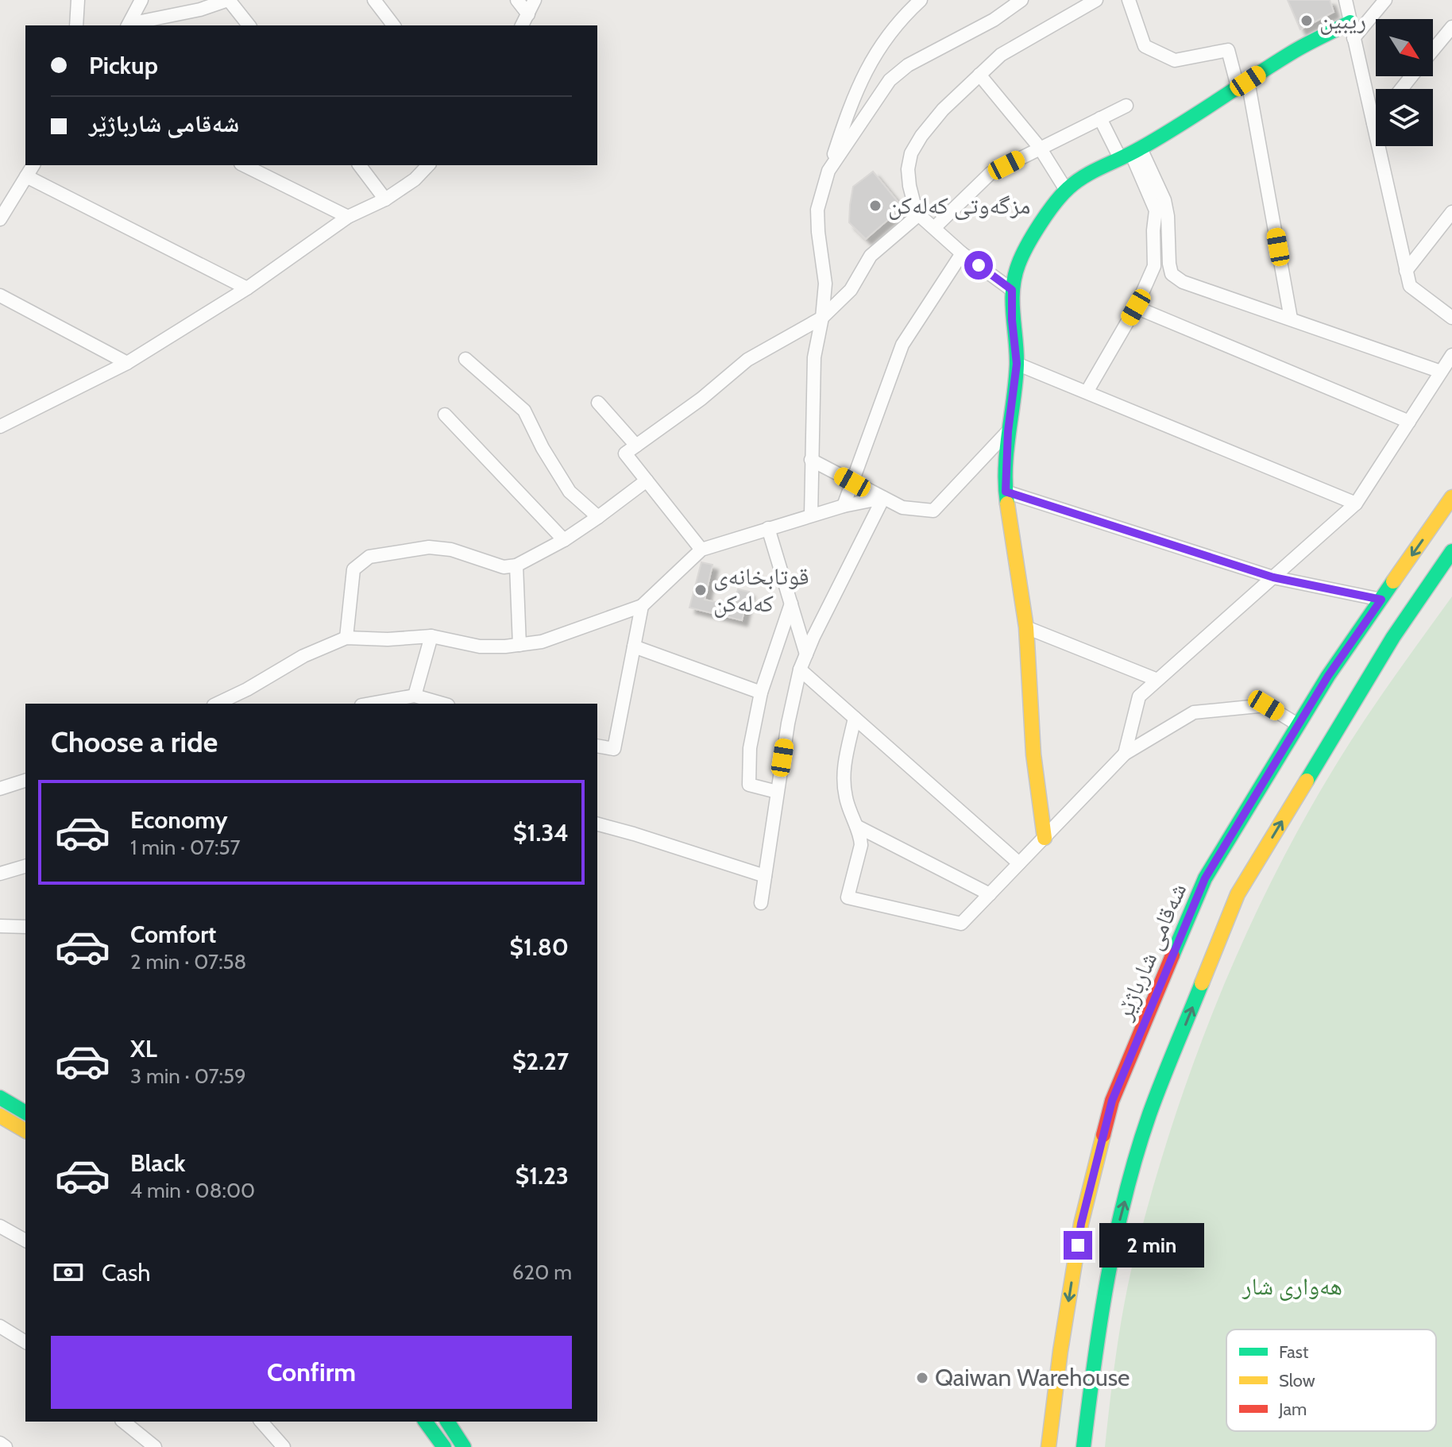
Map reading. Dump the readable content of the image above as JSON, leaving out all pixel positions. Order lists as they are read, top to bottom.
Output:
{
  "streets": {
    "main road": ["شەقامی شارباژێر"]
  },
  "parks": ["هەواری شار"],
  "places": [
    "ریبین",
    "مزگەوتی کەلەکن",
    "قوتابخانەی کەلەکن",
    "Qaiwan Warehouse"
  ],
  "legend": ["Fast", "Slow", "Jam"],
  "north": "bottom right",
  "page": {
    "banner": ["Pickup", "شەقامی شارباژێر"],
    "heading": "Choose a ride",
    "list": [
      {
        "name": "Economy",
        "note": "1 min · 07:57",
        "value": "$1.34"
      },
      {
        "name": "Comfort",
        "note": "2 min · 07:58",
        "value": "$1.80"
      },
      {
        "name": "XL",
        "note": "3 min · 07:59",
        "value": "$2.27"
      },
      {
        "name": "Black",
        "note": "4 min · 08:00",
        "value": "$1.23"
      }
    ],
    "bubble": "2 min",
    "pay": ["Cash", "620 m"],
    "buttons": "Confirm"
  }
}
